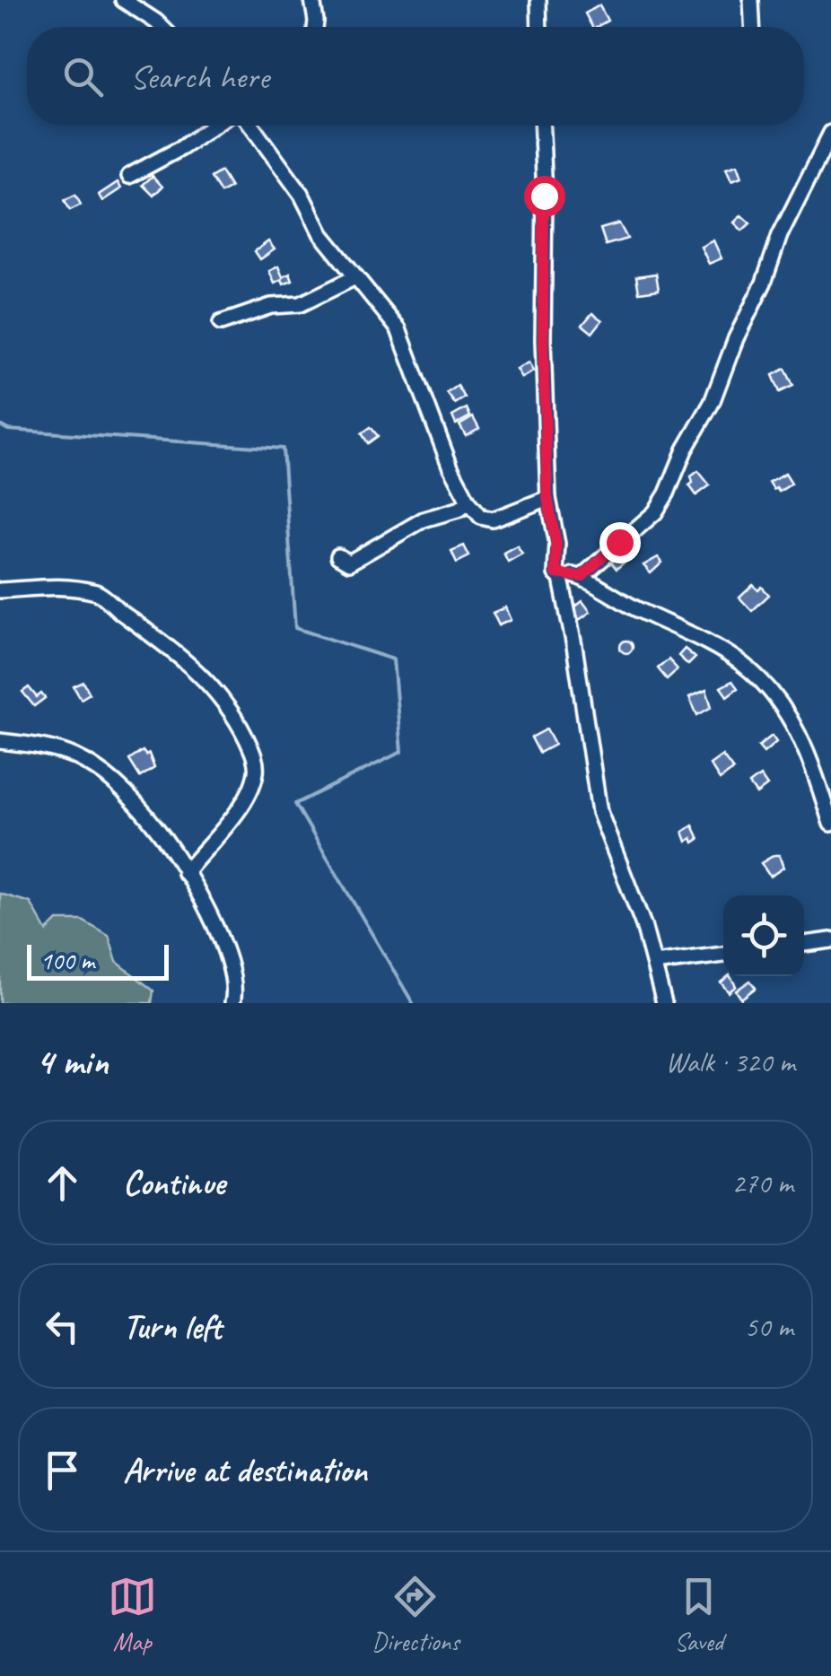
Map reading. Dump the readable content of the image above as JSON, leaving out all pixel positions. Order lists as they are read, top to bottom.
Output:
{
  "scale_bar": "100 m",
  "page": {
    "search": "Search here",
    "scale": "100 m",
    "heading": ["4 min", "Walk · 320 m"],
    "list": [
      ["Continue", "270 m"],
      ["Turn left", "50 m"],
      "Arrive at destination"
    ],
    "nav": ["Map", "Directions", "Saved"]
  }
}
